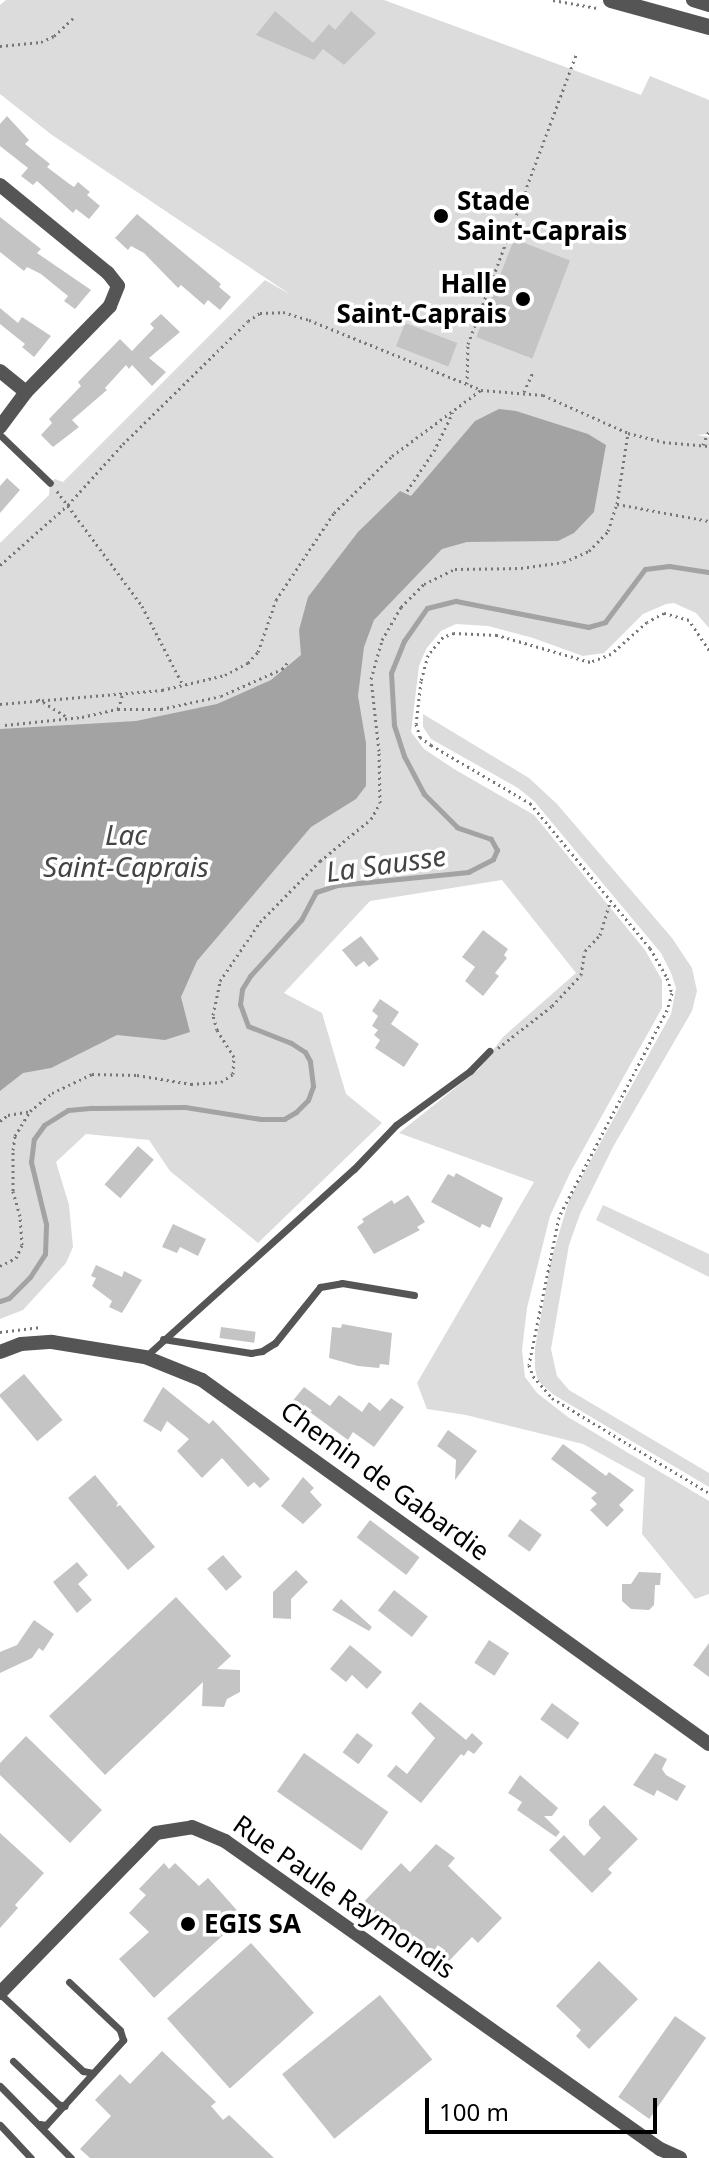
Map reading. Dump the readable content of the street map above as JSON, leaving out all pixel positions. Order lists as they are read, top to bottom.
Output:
{
  "streets": {
    "street": ["Chemin de Gabardie", "Rue Paule Raymondis"]
  },
  "water": ["Lac Saint-Caprais", "La Sausse"],
  "places": ["Stade Saint-Caprais", "Halle Saint-Caprais", "EGIS SA"],
  "scale_bar": "100 m"
}
